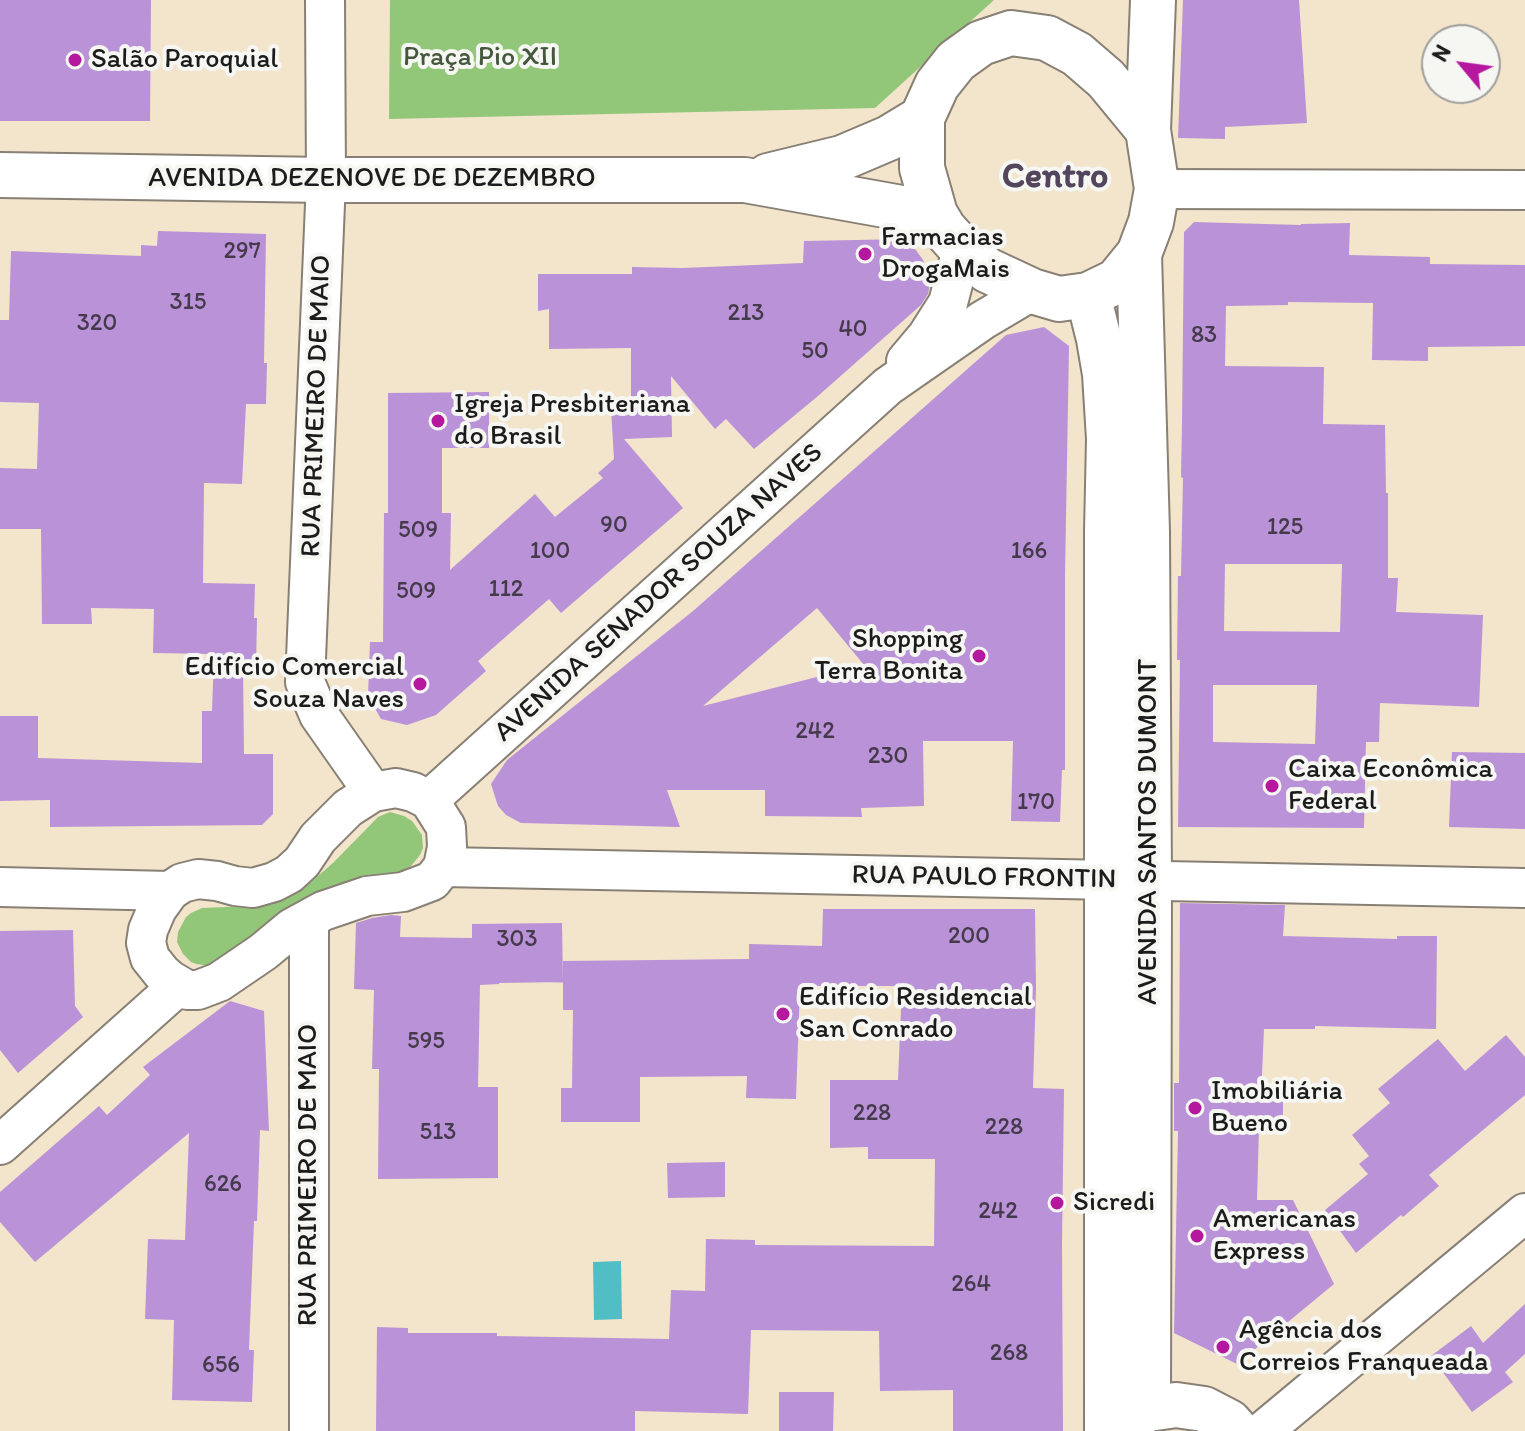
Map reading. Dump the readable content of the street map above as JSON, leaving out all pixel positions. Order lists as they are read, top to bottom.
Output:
{
  "streets": {
    "main road": ["AVENIDA DEZENOVE DE DEZEMBRO", "AVENIDA SANTOS DUMONT"],
    "street": ["RUA PRIMEIRO DE MAIO", "AVENIDA SENADOR SOUZA NAVES", "RUA PAULO FRONTIN"]
  },
  "crossings": [
    ["AVENIDA DEZENOVE DE DEZEMBRO", "RUA PRIMEIRO DE MAIO"],
    ["AVENIDA DEZENOVE DE DEZEMBRO", "AVENIDA SANTOS DUMONT"],
    ["AVENIDA SANTOS DUMONT", "RUA PAULO FRONTIN"]
  ],
  "districts": ["Centro"],
  "parks": ["Praça Pio XII"],
  "places": [
    "Salão Paroquial",
    "Farmacias DrogaMais",
    "Igreja Presbiteriana do Brasil",
    "Shopping Terra Bonita",
    "Edifício Comercial Souza Naves",
    "Caixa Econômica Federal",
    "Edifício Residencial San Conrado",
    "Imobiliária Bueno",
    "Sicredi",
    "Americanas Express",
    "Agência dos Correios Franqueada"
  ],
  "house_numbers": [
    "297",
    "315",
    "213",
    "320",
    "40",
    "83",
    "50",
    "90",
    "125",
    "509",
    "100",
    "166",
    "112",
    "509",
    "242",
    "230",
    "170",
    "200",
    "303",
    "595",
    "228",
    "228",
    "513",
    "626",
    "242",
    "264",
    "268",
    "656"
  ],
  "north": "top left"
}
